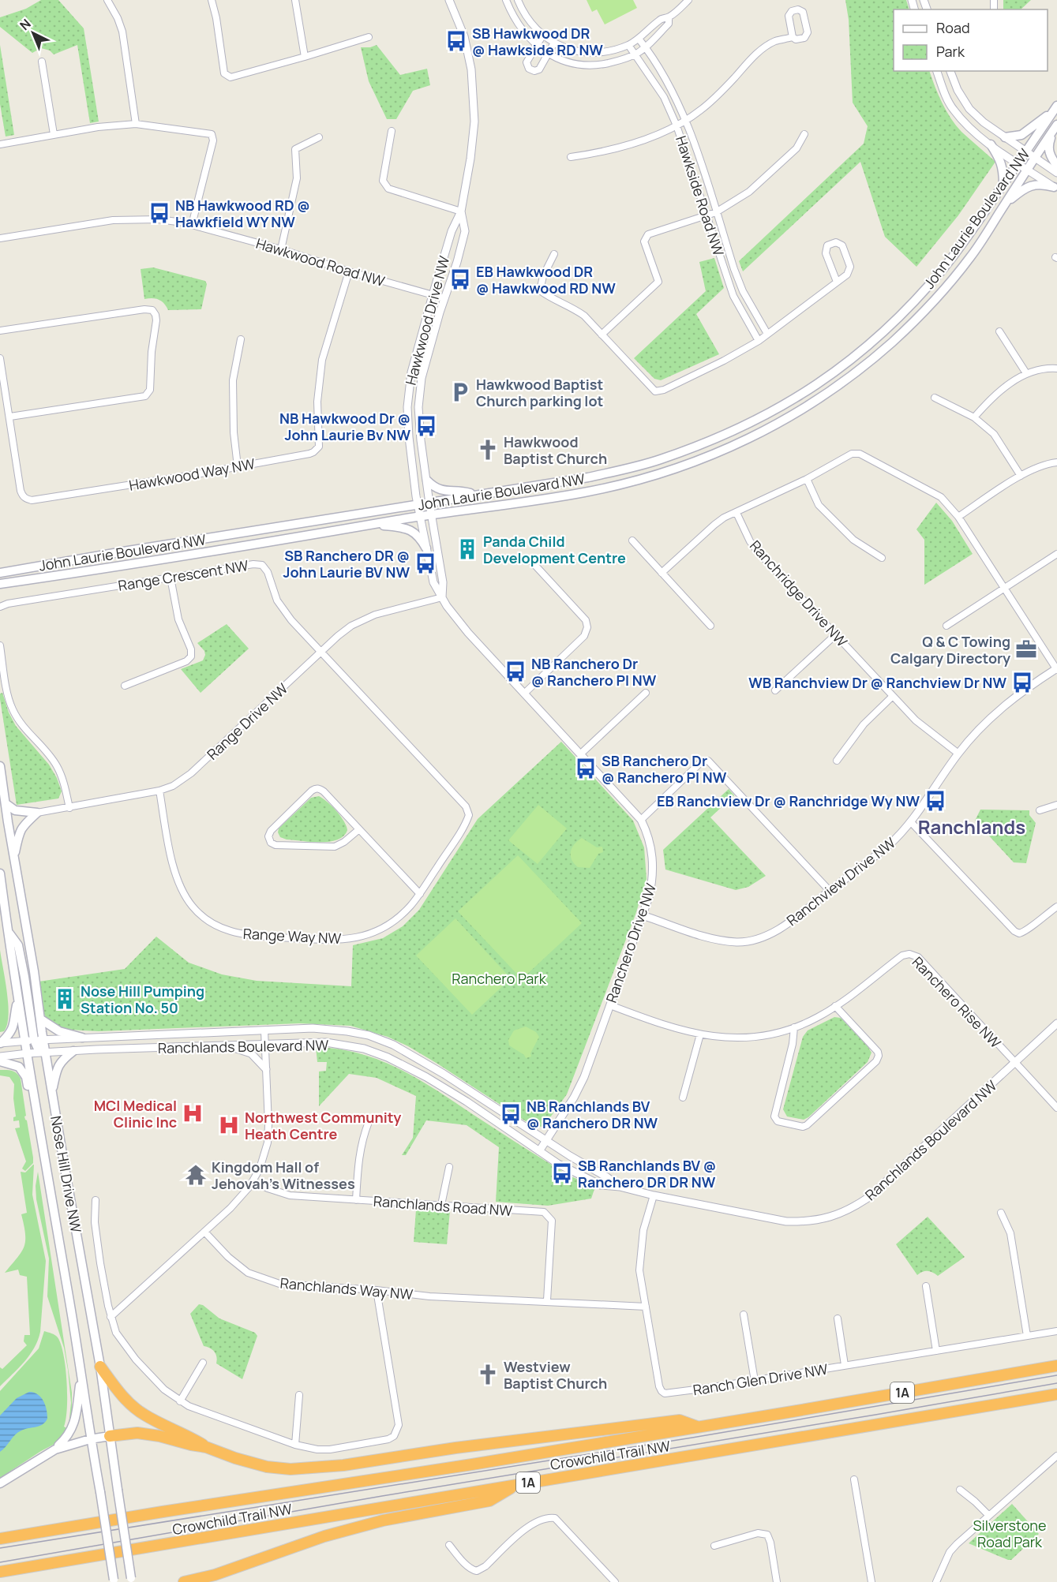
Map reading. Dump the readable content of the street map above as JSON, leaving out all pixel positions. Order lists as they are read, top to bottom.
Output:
{
  "streets": {
    "highway": ["1A", "Crowchild Trail NW"],
    "main road": ["John Laurie Boulevard NW", "Nose Hill Drive NW"],
    "street": [
      "Hawkside Road NW",
      "Hawkwood Road NW",
      "Hawkwood Drive NW",
      "Hawkwood Way NW",
      "Range Crescent NW",
      "Ranchridge Drive NW",
      "Range Drive NW",
      "Ranchview Drive NW",
      "Range Way NW",
      "Ranchero Drive NW",
      "Ranchero Rise NW",
      "Ranchlands Boulevard NW",
      "Ranchlands Road NW",
      "Ranchlands Way NW",
      "Ranch Glen Drive NW"
    ]
  },
  "crossings": [
    ["John Laurie Boulevard NW", "Hawkwood Drive NW"],
    ["John Laurie Boulevard NW", "Ranchero Drive NW"],
    ["Hawkwood Road NW", "Hawkwood Drive NW"],
    ["Hawkwood Road NW", "Hawkwood Way NW"],
    ["Hawkwood Drive NW", "Ranchero Drive NW"],
    ["Range Crescent NW", "Range Drive NW"],
    ["Range Crescent NW", "Range Way NW"],
    ["Ranchridge Drive NW", "Ranchview Drive NW"],
    ["Range Drive NW", "Range Way NW"],
    ["Range Drive NW", "Ranchero Drive NW"],
    ["Ranchview Drive NW", "Ranchero Drive NW"],
    ["Ranchero Drive NW", "Ranchero Rise NW"],
    ["Ranchero Drive NW", "Ranchlands Boulevard NW"],
    ["Ranchero Rise NW", "Ranchlands Boulevard NW"],
    ["Ranchlands Boulevard NW", "Nose Hill Drive NW"],
    ["Ranchlands Boulevard NW", "Ranch Glen Drive NW"],
    ["Ranchlands Road NW", "Ranchlands Way NW"],
    ["Ranchlands Way NW", "Ranch Glen Drive NW"]
  ],
  "districts": ["Ranchlands"],
  "parks": ["Ranchero Park", "Silverstone Road Park"],
  "places": {
    "bus stop": [
      "SB Hawkwood DR @ Hawkside RD NW",
      "NB Hawkwood RD @ Hawkfield WY NW",
      "EB Hawkwood DR @ Hawkwood RD NW",
      "NB Hawkwood Dr @ John Laurie Bv NW",
      "SB Ranchero DR @ John Laurie BV NW",
      "NB Ranchero Dr @ Ranchero Pl NW",
      "WB Ranchview Dr @ Ranchview Dr NW",
      "SB Ranchero Dr @ Ranchero Pl NW",
      "EB Ranchview Dr @ Ranchridge Wy NW",
      "NB Ranchlands BV @ Ranchero DR NW",
      "SB Ranchlands BV @ Ranchero DR DR NW"
    ],
    "parking": ["Hawkwood Baptist Church parking lot"],
    "church": ["Hawkwood Baptist Church", "Westview Baptist Church"],
    "building": ["Panda Child Development Centre", "Nose Hill Pumping Station No. 50"],
    "office": ["Q & C Towing Calgary Directory"],
    "hospital": ["MCI Medical Clinic Inc", "Northwest Community Heath Centre"],
    "temple": ["Kingdom Hall of Jehovah's Witnesses"]
  },
  "legend": ["Road", "Park"],
  "north": "top left"
}
